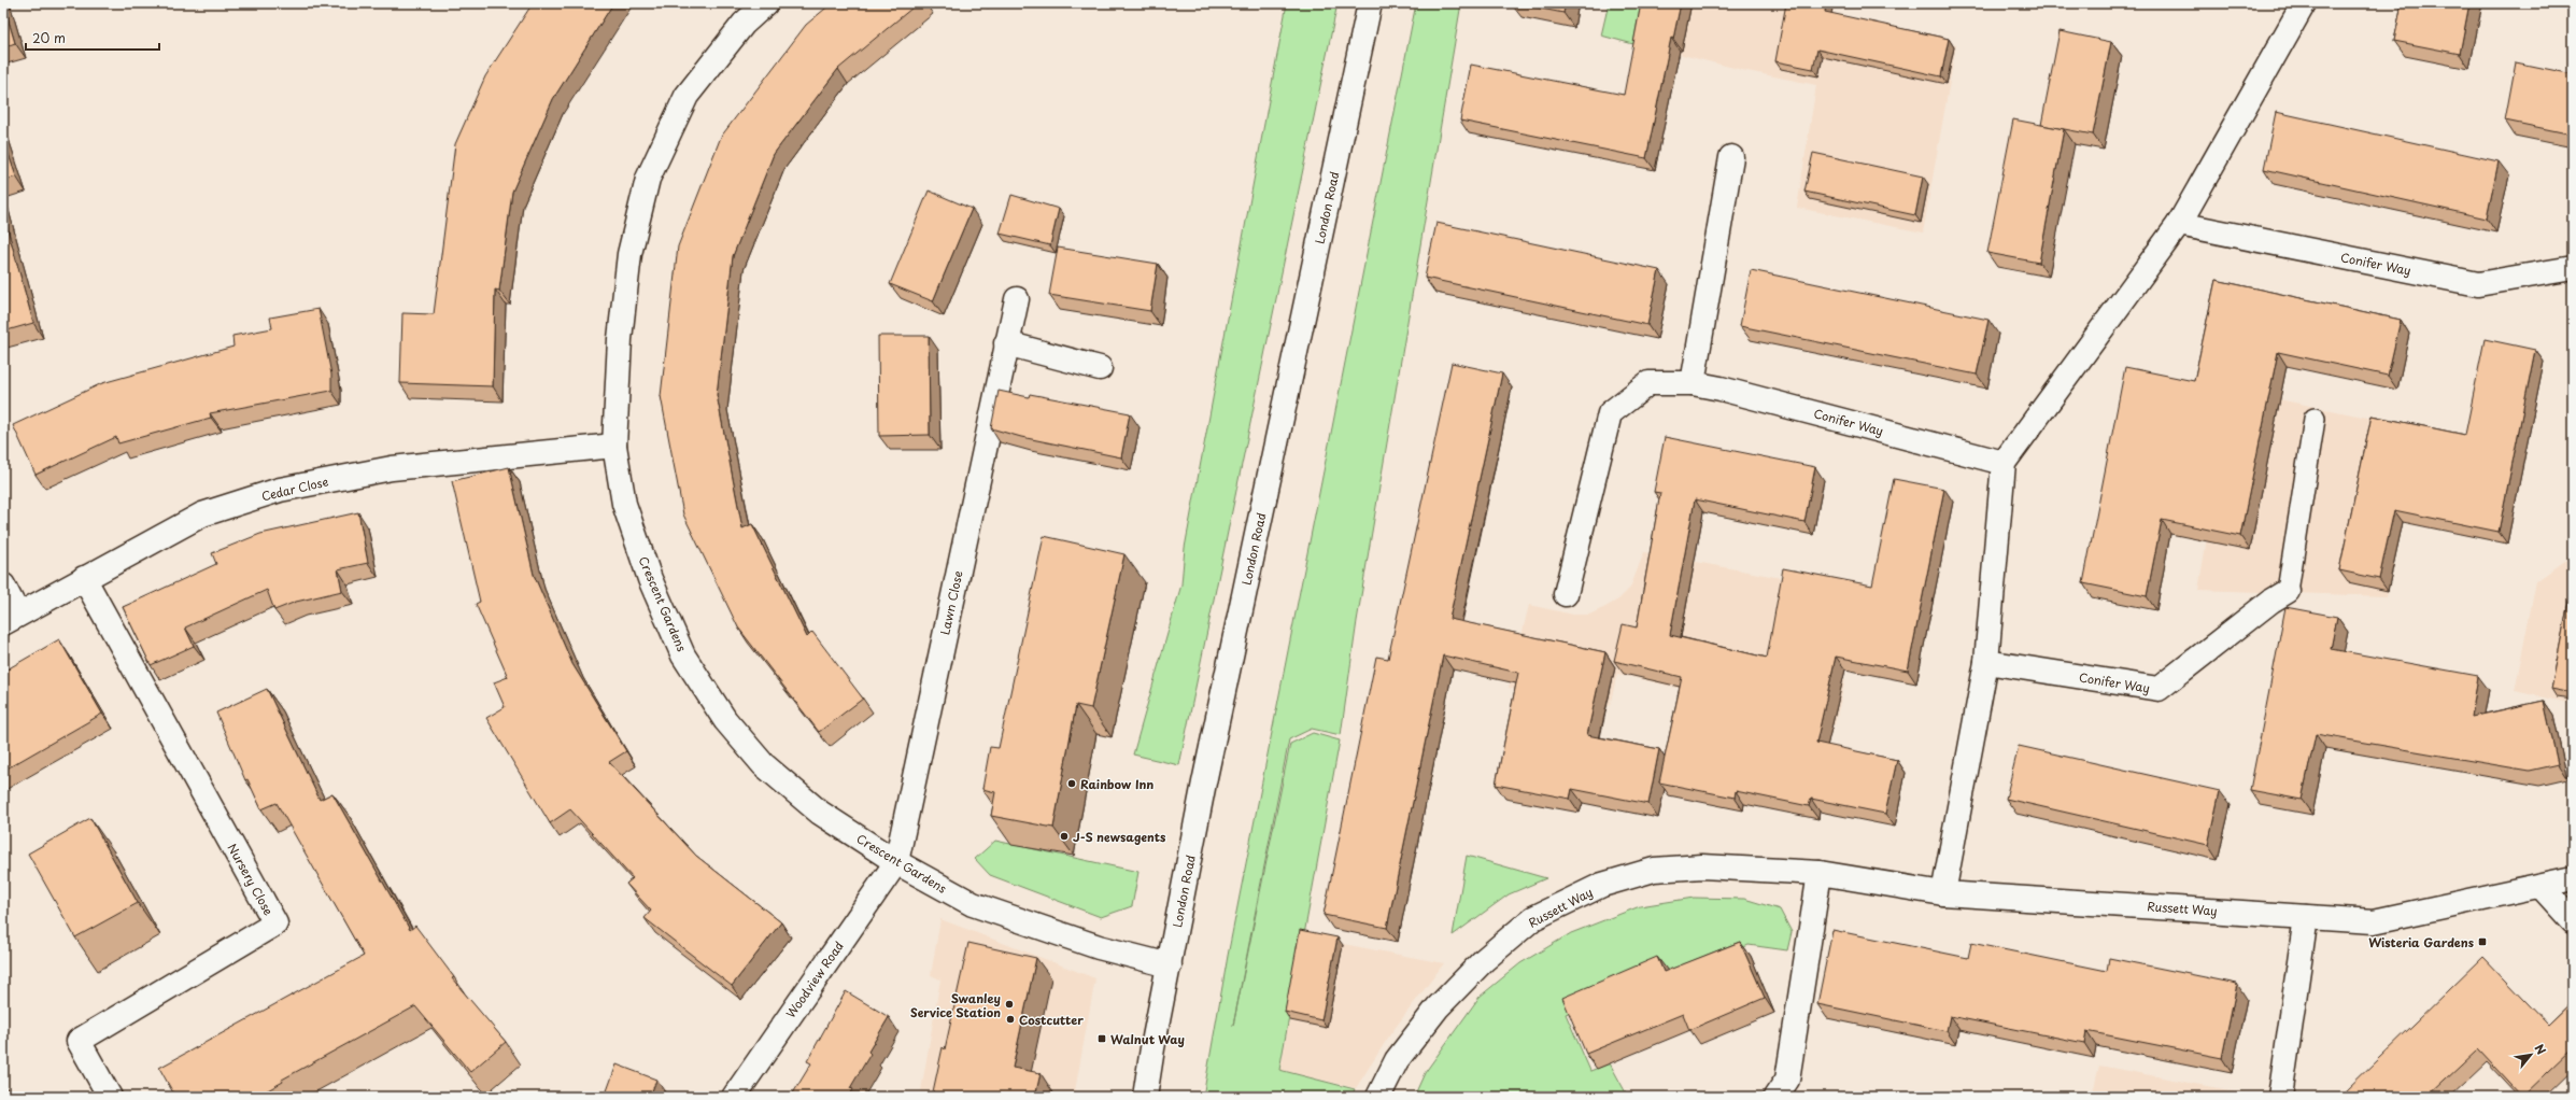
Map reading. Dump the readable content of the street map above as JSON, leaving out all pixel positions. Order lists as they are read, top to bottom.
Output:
{
  "streets": {
    "street": [
      "London Road",
      "Conifer Way",
      "Cedar Close",
      "Lawn Close",
      "Crescent Gardens",
      "Nursery Close",
      "Russett Way",
      "Woodview Road"
    ]
  },
  "crossings": [
    ["London Road", "Crescent Gardens"],
    ["Cedar Close", "Crescent Gardens"],
    ["Cedar Close", "Nursery Close"],
    ["Lawn Close", "Crescent Gardens"],
    ["Lawn Close", "Woodview Road"],
    ["Crescent Gardens", "Woodview Road"]
  ],
  "places": {
    "other": [
      "Rainbow Inn",
      "J-S newsagents",
      "Swanley Service Station",
      "Costcutter"
    ],
    "transit": ["Wisteria Gardens", "Walnut Way"]
  },
  "scale_bar": "20 m",
  "north": "top right"
}
